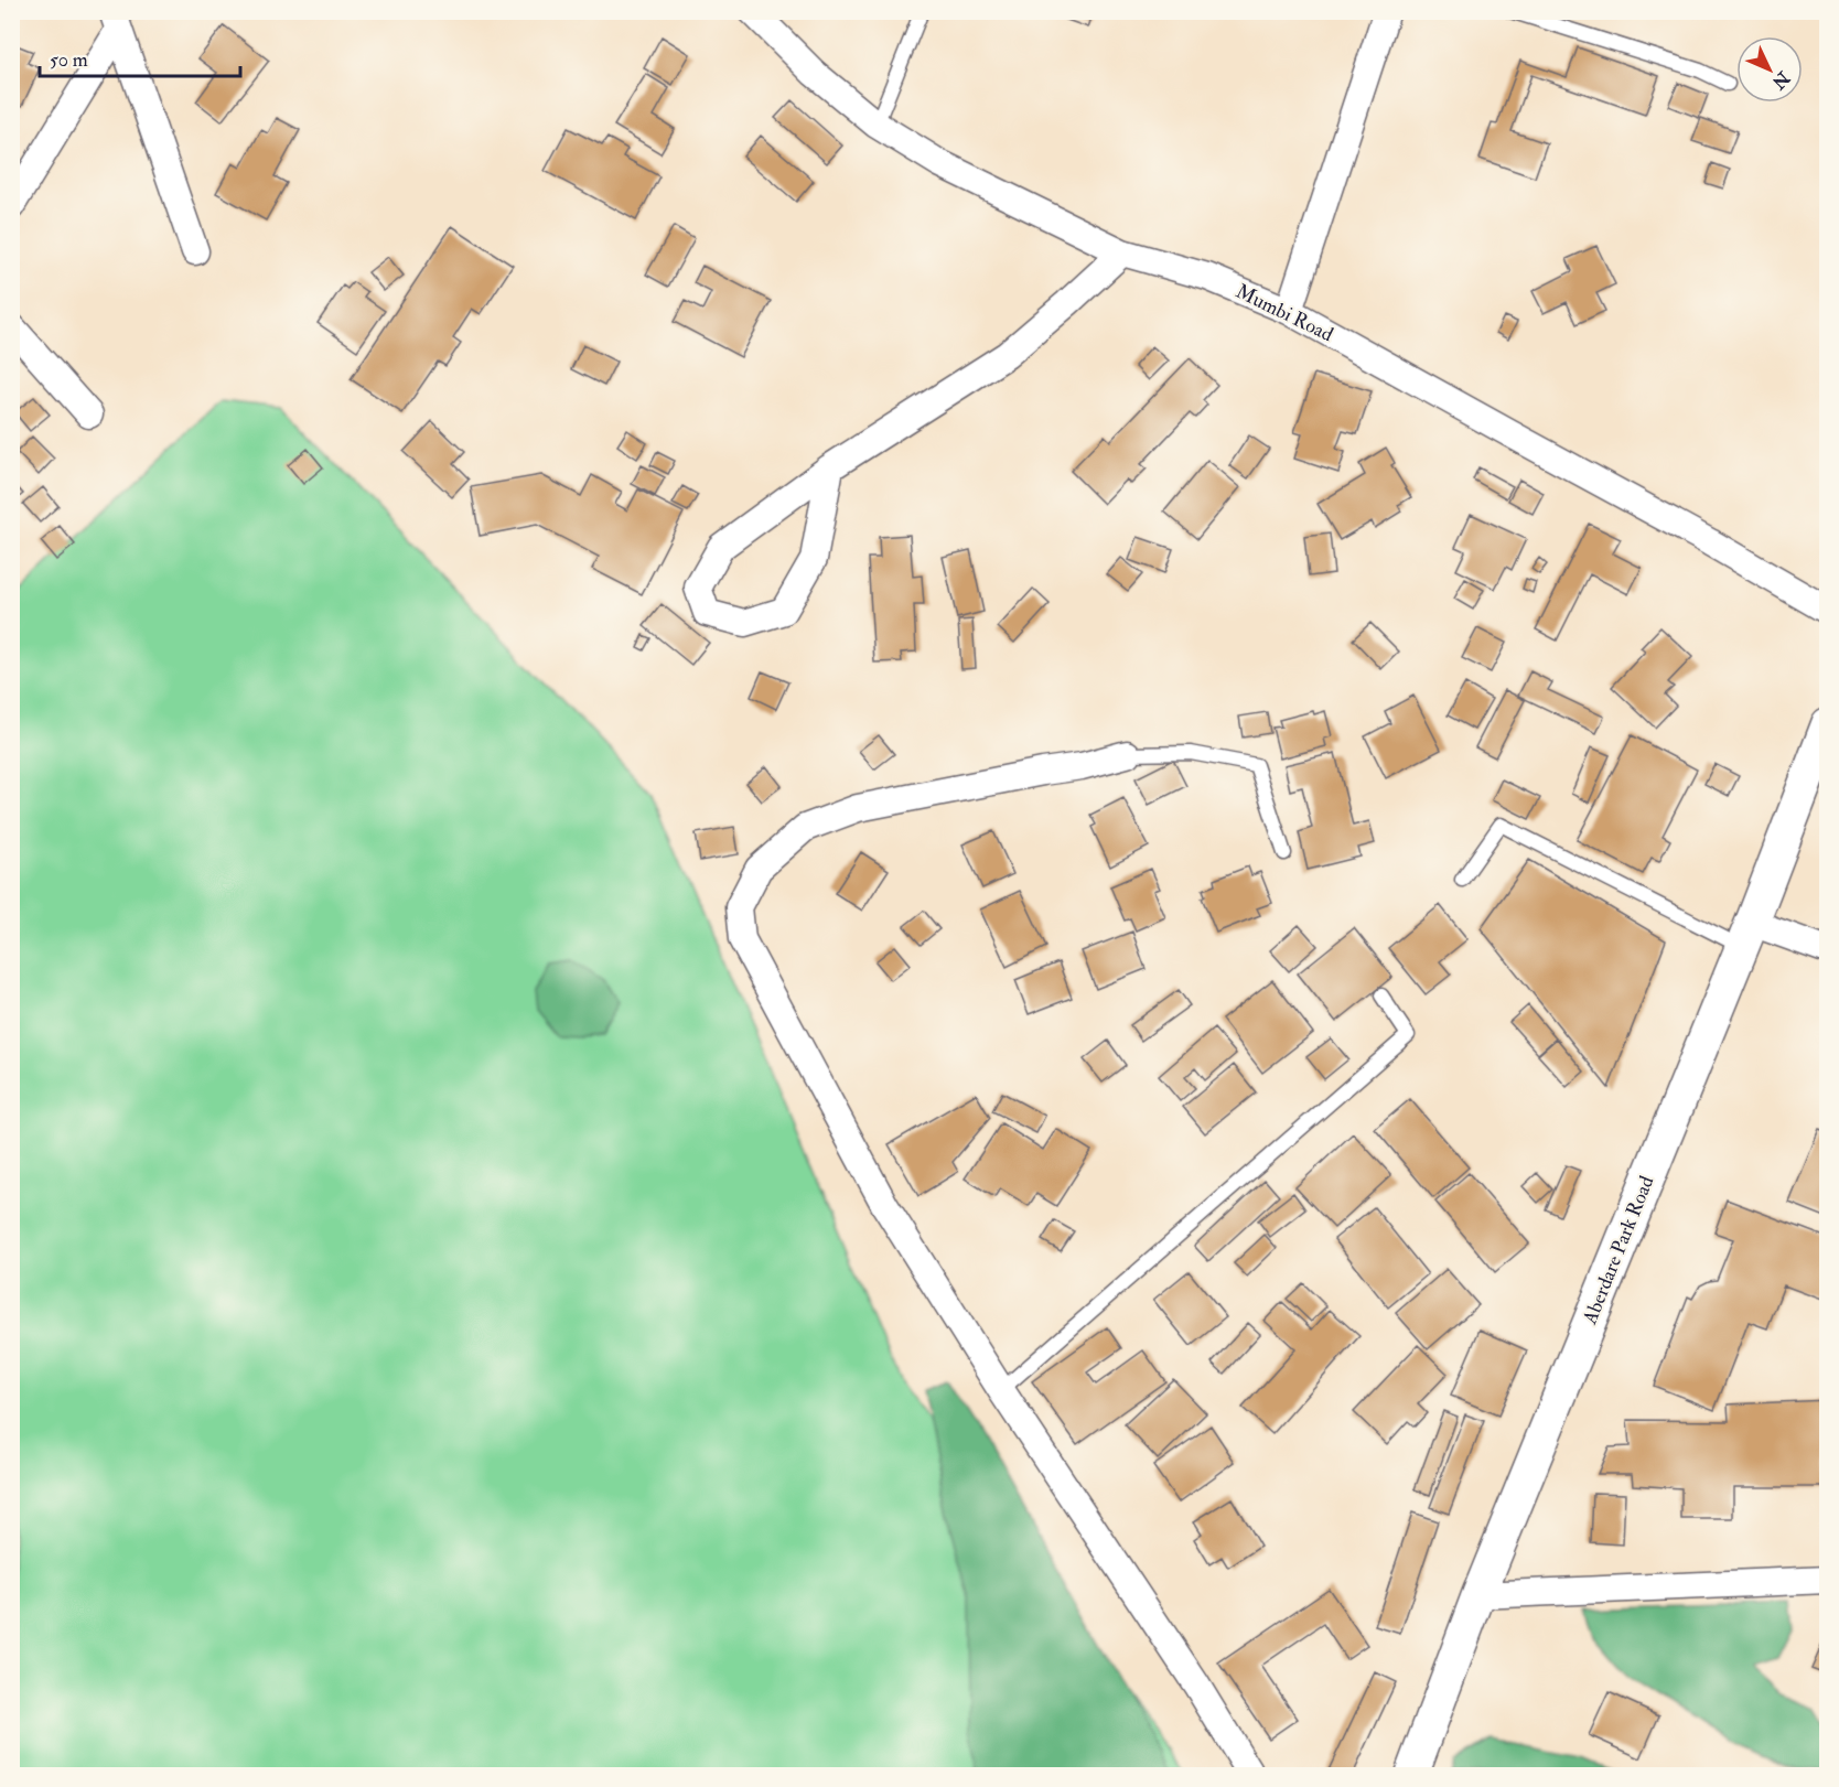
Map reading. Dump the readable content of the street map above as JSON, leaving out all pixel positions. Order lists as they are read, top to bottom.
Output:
{
  "streets": {
    "street": ["Mumbi Road", "Aberdare Park Road"]
  },
  "scale_bar": "50 m",
  "north": "bottom right"
}
